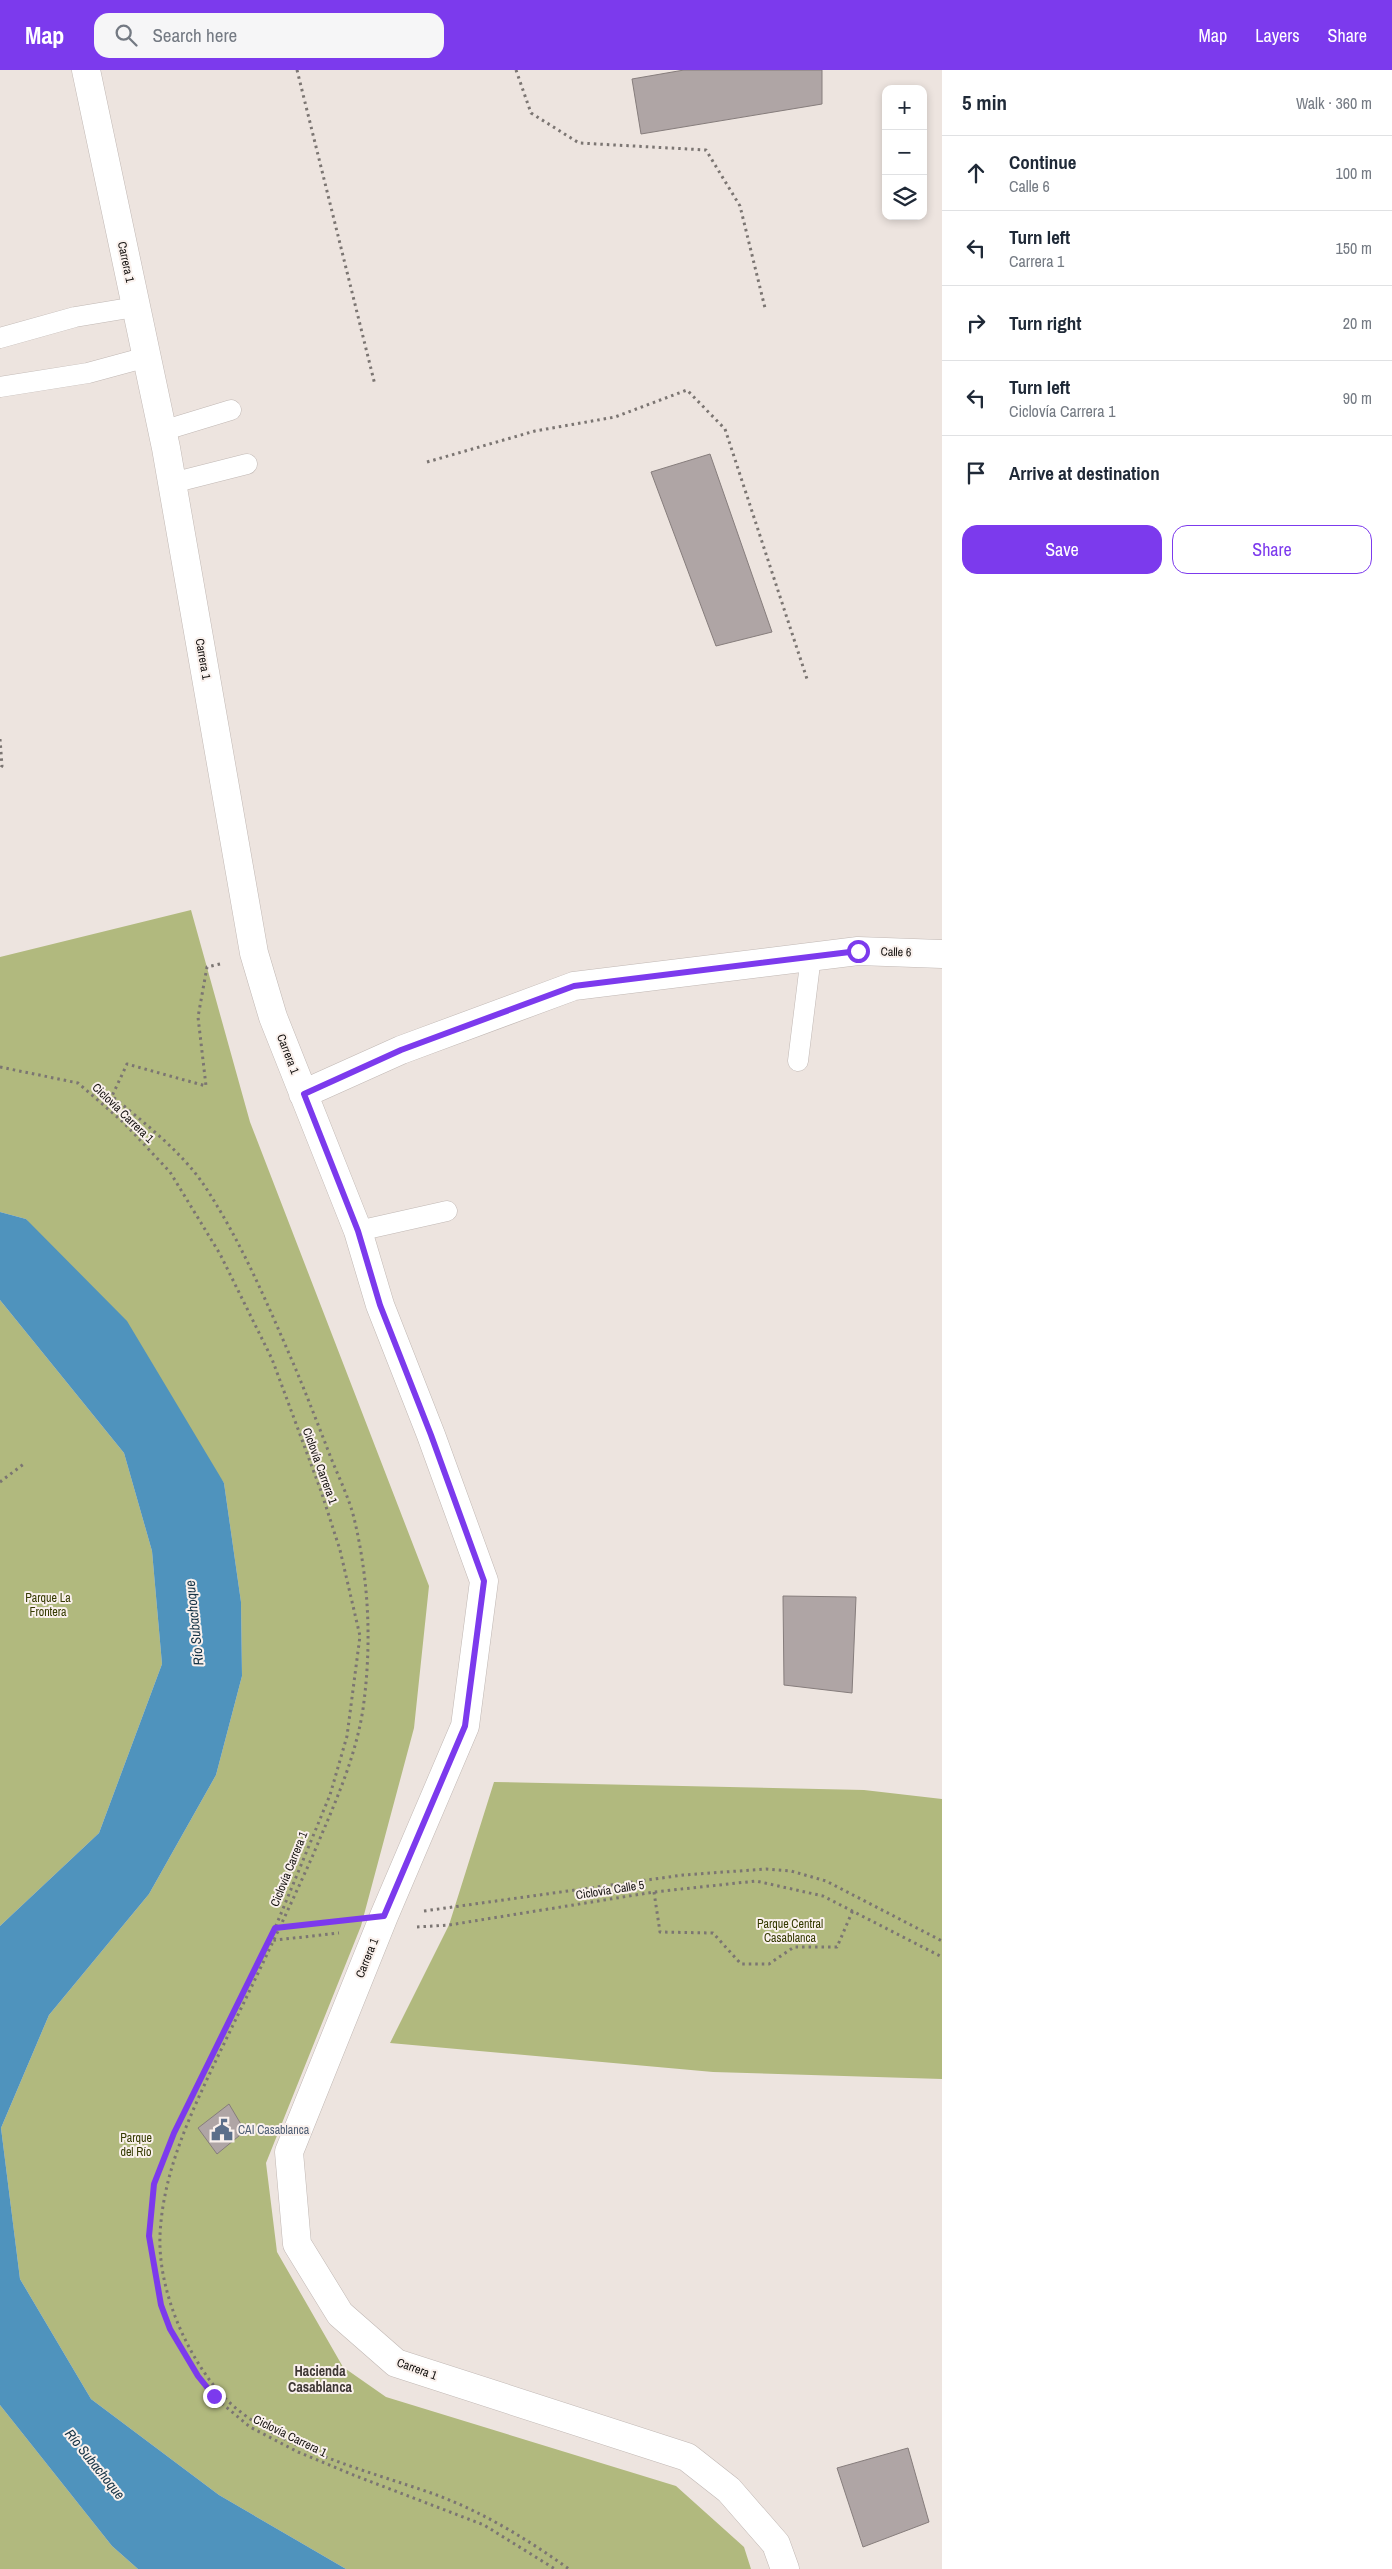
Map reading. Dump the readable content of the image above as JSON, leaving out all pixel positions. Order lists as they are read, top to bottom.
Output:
{
  "streets": {
    "street": ["Carrera 1", "Calle 6"],
    "path": ["Ciclovía Carrera 1", "Ciclovía Calle 5"]
  },
  "crossings": [
    ["Carrera 1", "Calle 6"],
    ["Carrera 1", "Ciclovía Calle 5"],
    ["Ciclovía Carrera 1", "Ciclovía Calle 5"]
  ],
  "districts": ["Hacienda Casablanca"],
  "water": ["Río Subachoque"],
  "parks": ["Parque La Frontera", "Parque Central Casablanca", "Parque del Río"],
  "places": {
    "public building": ["CAI Casablanca"]
  },
  "page": {
    "header": "Map",
    "search": "Search here",
    "nav": ["Map", "Layers", "Share"],
    "heading": ["5 min", "Walk · 360 m"],
    "map_buttons": ["+", "−"],
    "list": [
      ["Continue", "Calle 6", "100 m"],
      ["Turn left", "Carrera 1", "150 m"],
      ["Turn right", "20 m"],
      ["Turn left", "Ciclovía Carrera 1", "90 m"],
      "Arrive at destination"
    ],
    "buttons": ["Save", "Share"]
  }
}
